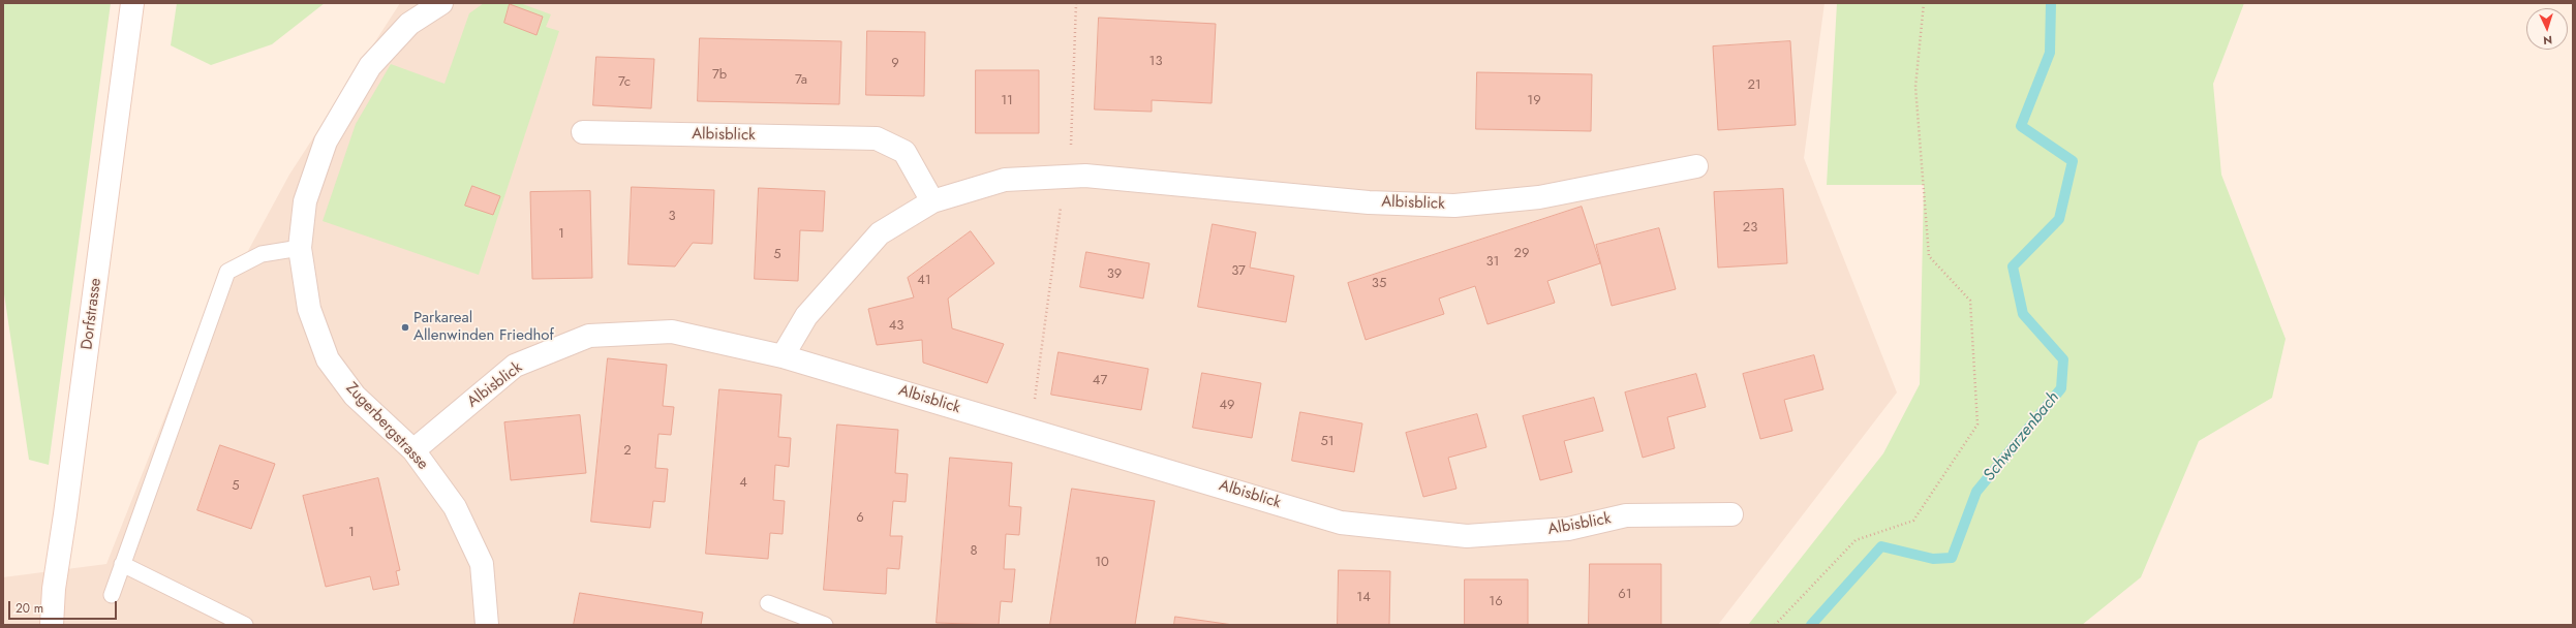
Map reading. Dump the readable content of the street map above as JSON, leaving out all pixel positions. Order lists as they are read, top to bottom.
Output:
{
  "streets": {
    "street": ["Albisblick", "Dorfstrasse", "Zugerbergstrasse"]
  },
  "crossings": [
    ["Albisblick", "Zugerbergstrasse"]
  ],
  "water": ["Schwarzenbach"],
  "places": ["Parkareal Allenwinden Friedhof"],
  "house_numbers": [
    "13",
    "9",
    "7b",
    "7a",
    "7c",
    "21",
    "11",
    "19",
    "3",
    "23",
    "1",
    "29",
    "5",
    "31",
    "37",
    "39",
    "41",
    "35",
    "43",
    "47",
    "49",
    "51",
    "2",
    "4",
    "5",
    "6",
    "1",
    "8",
    "10",
    "61",
    "14",
    "16"
  ],
  "scale_bar": "20 m",
  "north": "bottom"
}
